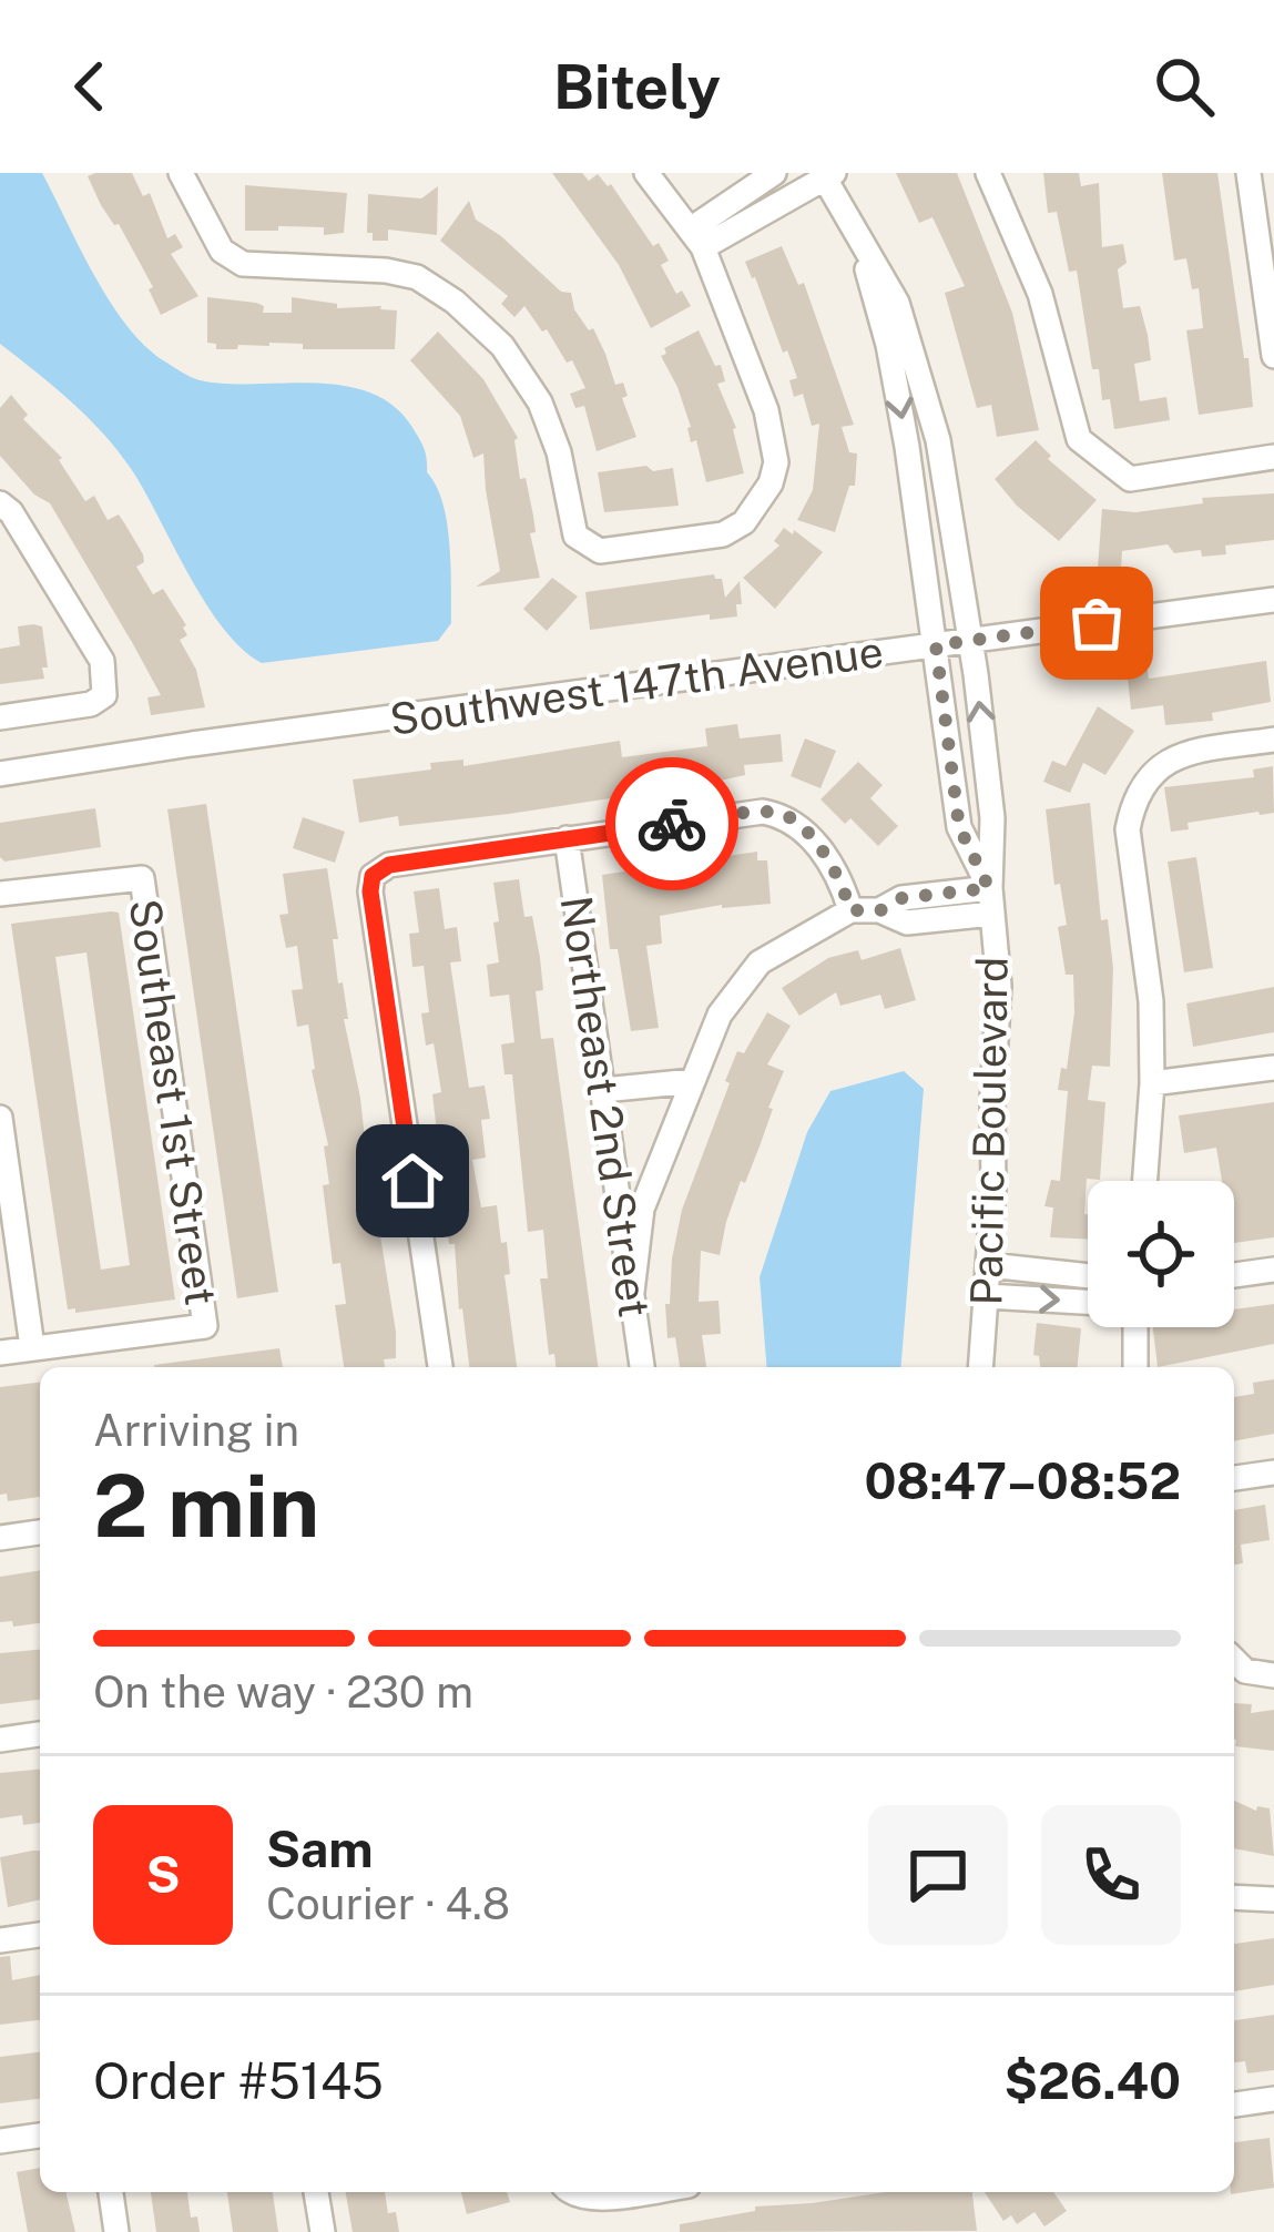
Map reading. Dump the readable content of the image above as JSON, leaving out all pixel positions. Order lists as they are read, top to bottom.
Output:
{
  "streets": {
    "street": [
      "Southwest 147th Avenue",
      "Southeast 1st Street",
      "Northeast 2nd Street",
      "Pacific Boulevard"
    ]
  },
  "crossings": [
    ["Southwest 147th Avenue", "Pacific Boulevard"]
  ],
  "page": {
    "header": "Bitely",
    "heading": ["2 min", "Arriving in", "08:47–08:52"],
    "panel": [
      "Sam",
      "Courier · 4.8",
      "Order #5145",
      "$26.40"
    ],
    "bar": "On the way · 230 m",
    "round": "S"
  }
}
